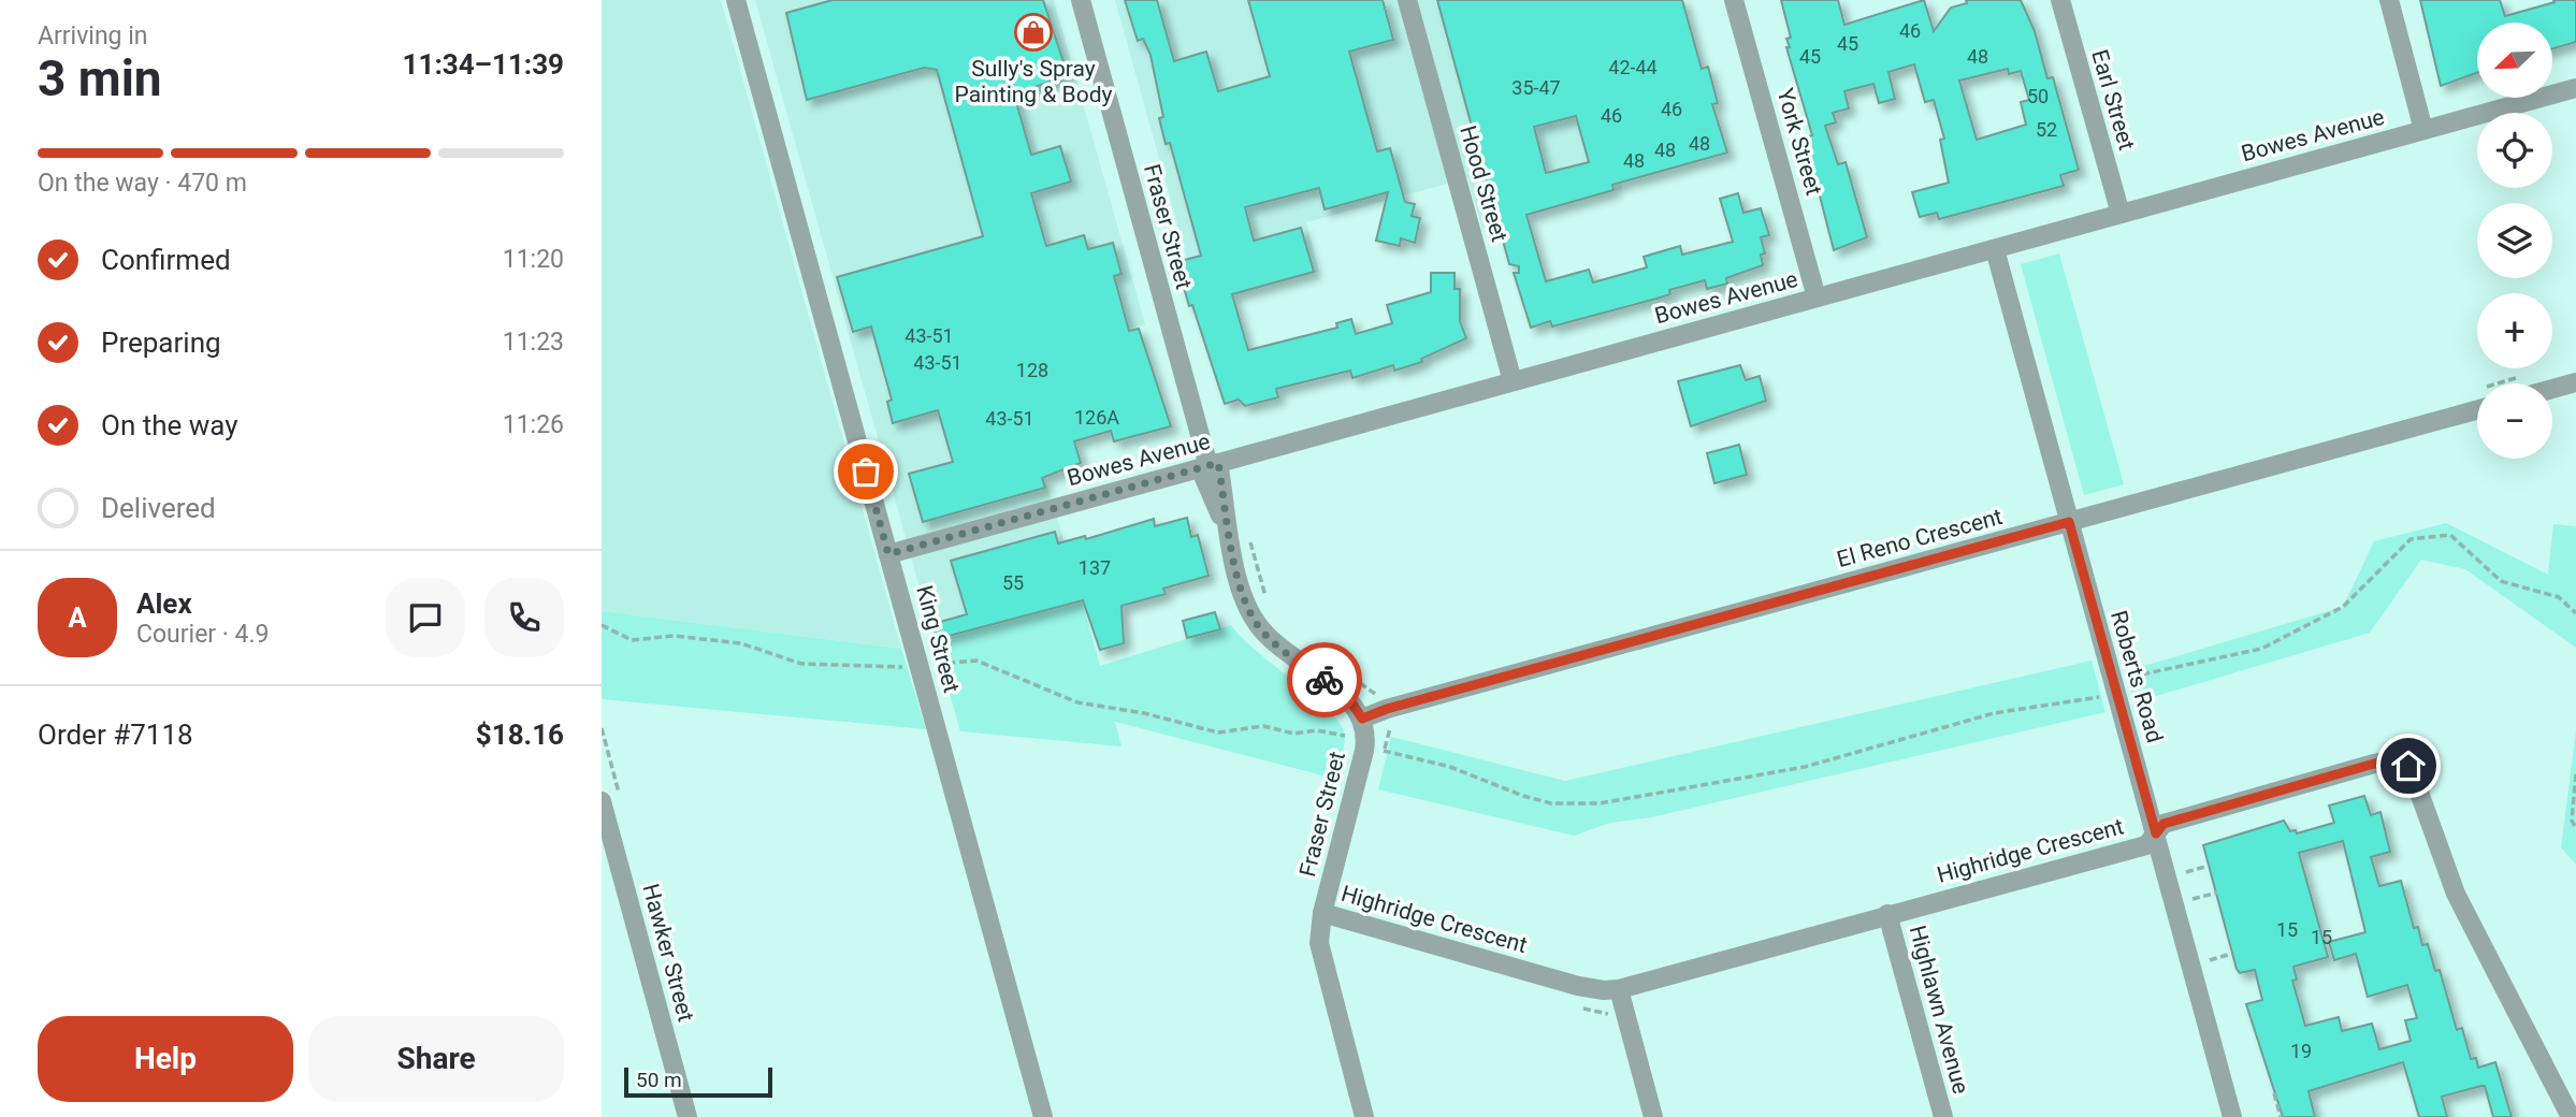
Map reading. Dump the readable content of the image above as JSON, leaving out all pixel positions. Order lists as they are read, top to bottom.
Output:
{
  "streets": {
    "street": [
      "Earl Street",
      "Bowes Avenue",
      "York Street",
      "Hood Street",
      "Fraser Street",
      "El Reno Crescent",
      "King Street",
      "Roberts Road",
      "Highridge Crescent",
      "Hawker Street",
      "Highlawn Avenue"
    ]
  },
  "crossings": [
    ["Earl Street", "Bowes Avenue"],
    ["Bowes Avenue", "York Street"],
    ["Bowes Avenue", "Hood Street"],
    ["Bowes Avenue", "Fraser Street"],
    ["Bowes Avenue", "King Street"],
    ["Bowes Avenue", "Roberts Road"],
    ["Fraser Street", "El Reno Crescent"],
    ["Fraser Street", "Highridge Crescent"],
    ["El Reno Crescent", "Roberts Road"],
    ["Roberts Road", "Highridge Crescent"],
    ["Highridge Crescent", "Highlawn Avenue"]
  ],
  "places": {
    "shop": ["Sully's Spray Painting & Body"]
  },
  "house_numbers": [
    "46",
    "45",
    "45",
    "48",
    "42-44",
    "35-47",
    "50",
    "46",
    "46",
    "52",
    "48",
    "48",
    "48",
    "43-51",
    "43-51",
    "128",
    "126A",
    "43-51",
    "137",
    "55",
    "15",
    "15",
    "19"
  ],
  "scale_bar": "50 m",
  "north": "bottom left",
  "page": {
    "heading": ["3 min", "Arriving in", "11:34–11:39"],
    "panel": [
      "Alex",
      "Courier · 4.9",
      "Order #7118",
      "$18.16"
    ],
    "map_buttons": ["+", "−"],
    "bar": "On the way · 470 m",
    "list": [
      ["Confirmed", "11:20"],
      ["Preparing", "11:23"],
      ["On the way", "11:26"],
      "Delivered"
    ],
    "round": "A",
    "buttons": ["Help", "Share"],
    "scale": "50 m"
  }
}
